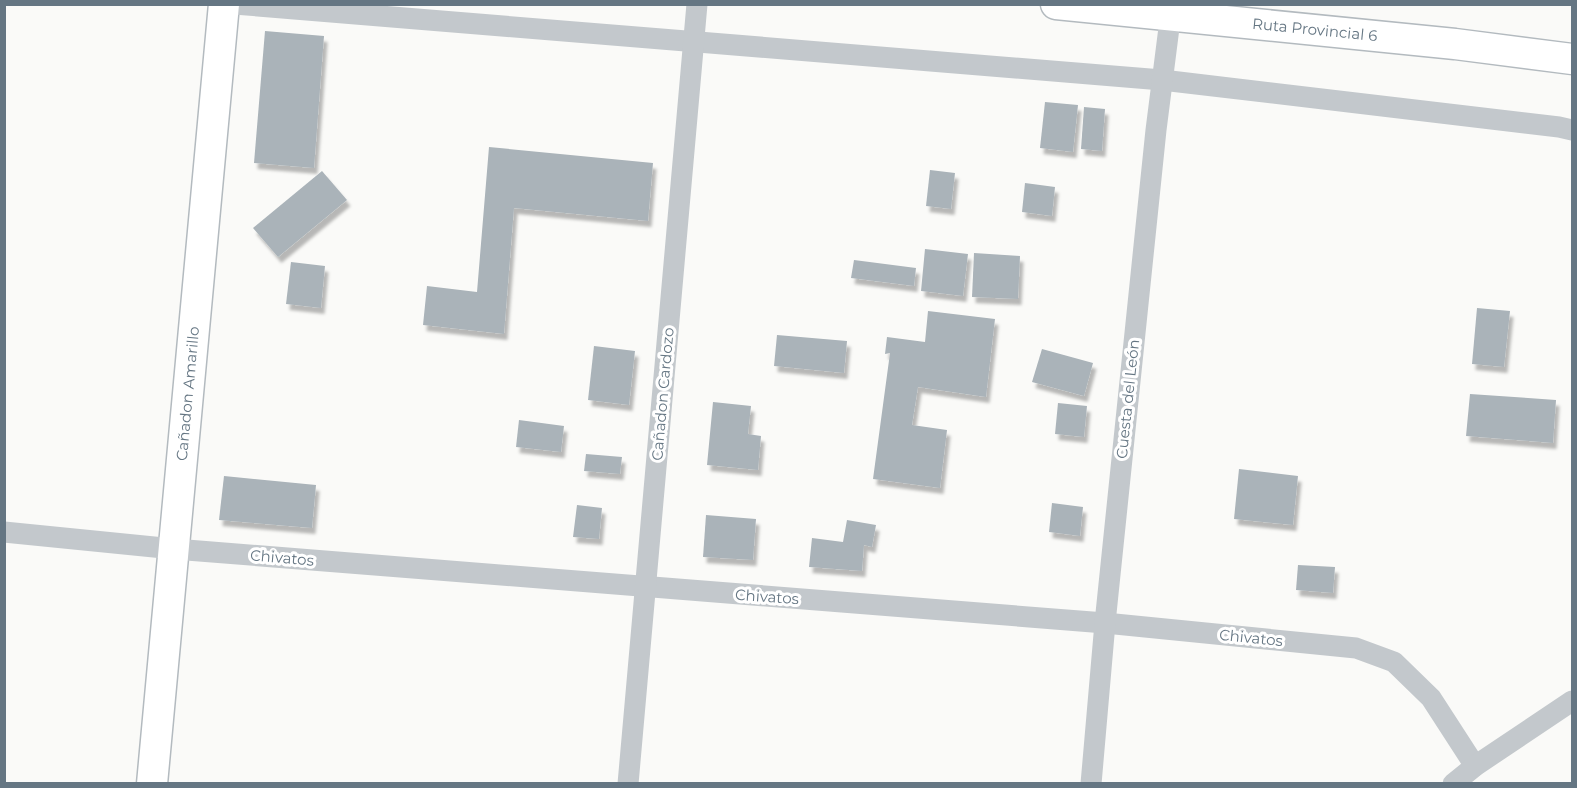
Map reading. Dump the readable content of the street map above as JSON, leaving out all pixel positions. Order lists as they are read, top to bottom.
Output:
{
  "streets": {
    "street": [
      "Ruta Provincial 6",
      "Cañadon Amarillo",
      "Cañadon Cardozo",
      "Cuesta del León",
      "Chivatos"
    ]
  },
  "crossings": [
    ["Ruta Provincial 6", "Cuesta del León"],
    ["Cañadon Amarillo", "Chivatos"],
    ["Cañadon Cardozo", "Chivatos"],
    ["Cuesta del León", "Chivatos"]
  ]
}
